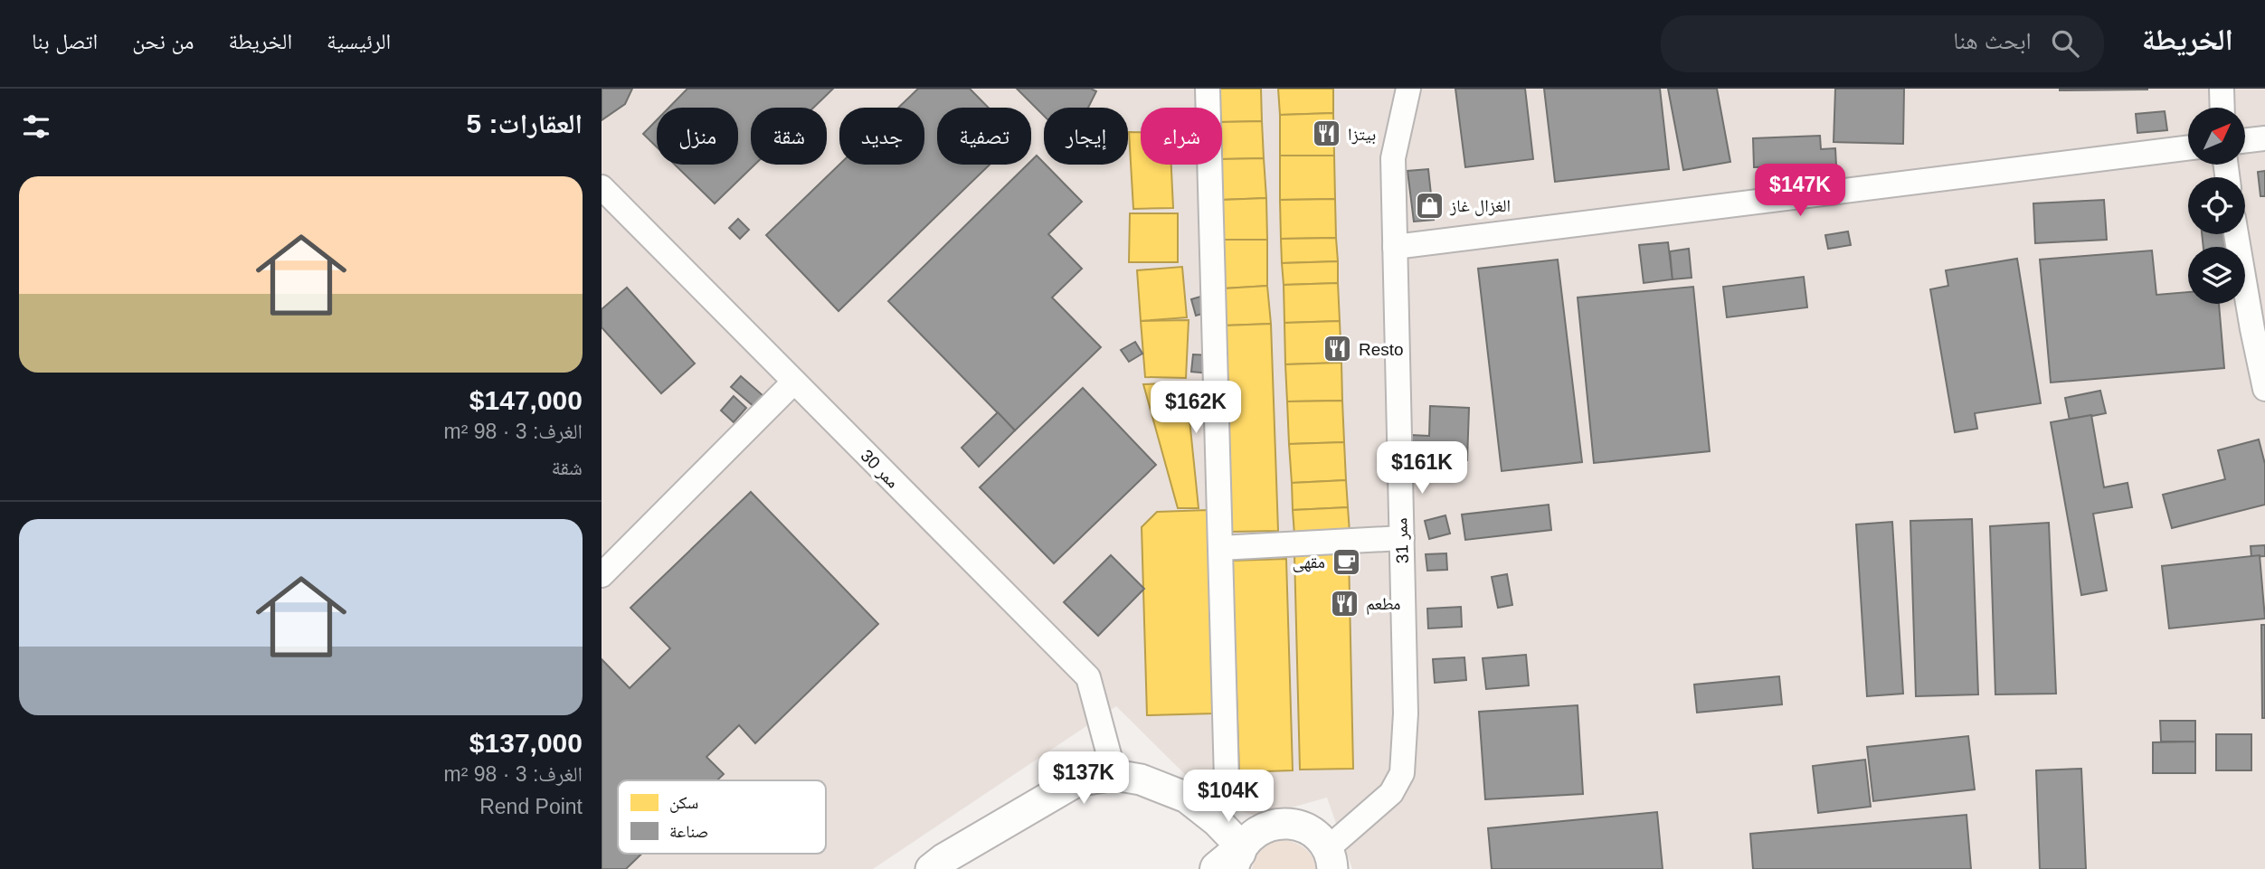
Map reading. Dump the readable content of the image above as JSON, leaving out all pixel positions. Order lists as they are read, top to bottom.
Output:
{
  "streets": {
    "street": ["ممر 30", "ممر 31"]
  },
  "places": {
    "restaurant": ["بيتزا", "Resto", "مطعم"],
    "shop": ["الغزال غاز"],
    "cafe": ["مقهى"]
  },
  "legend": ["سكن", "صناعة"],
  "north": "top right",
  "page": {
    "header": "الخريطة",
    "search": "ابحث هنا",
    "nav": [
      "الرئيسية",
      "الخريطة",
      "من نحن",
      "اتصل بنا"
    ],
    "heading": "العقارات: 5",
    "chip": [
      "شراء",
      "إيجار",
      "تصفية",
      "جديد",
      "شقة",
      "منزل"
    ],
    "price": [
      "$147K",
      "$162K",
      "$161K",
      "$137K",
      "$104K"
    ],
    "list": [
      {
        "name": "$147,000",
        "note": "الغرف: 3 · 98 m² · شقة"
      },
      {
        "name": "$137,000",
        "note": "الغرف: 3 · 98 m² · Rend Point"
      }
    ]
  }
}
